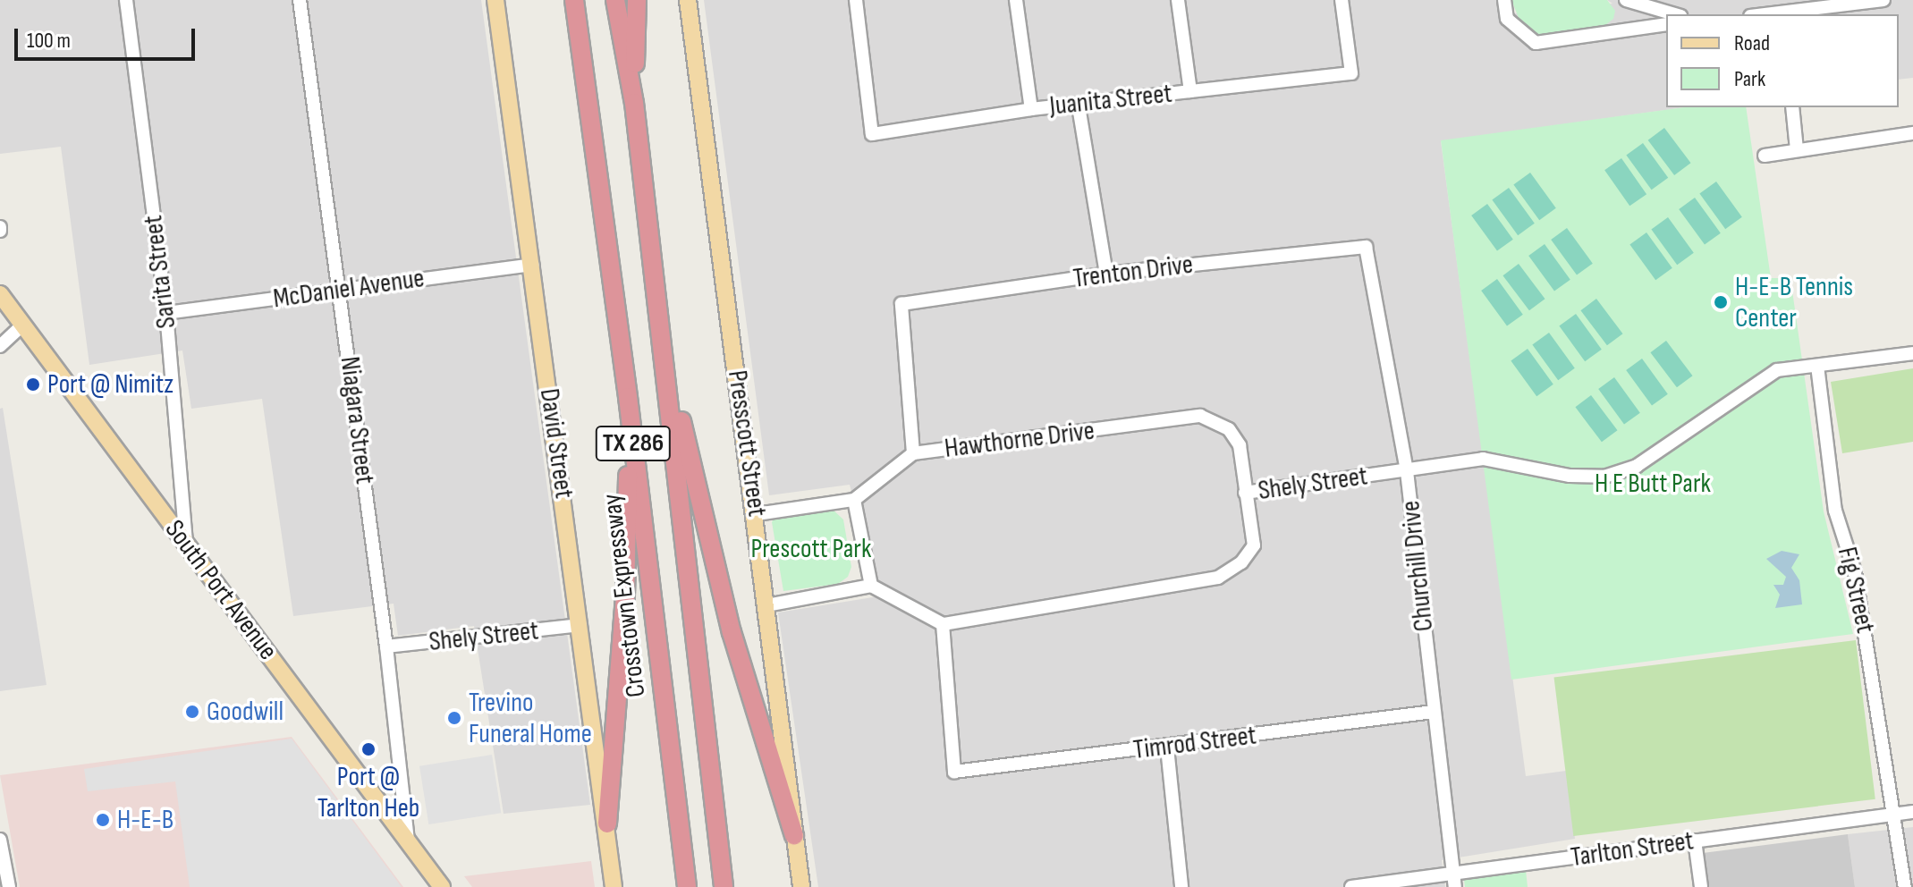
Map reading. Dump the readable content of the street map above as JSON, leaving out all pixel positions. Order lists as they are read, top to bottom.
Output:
{
  "streets": {
    "highway": ["TX 286", "Crosstown Expressway"],
    "main road": ["David Street", "Presscott Street", "South Port Avenue"],
    "street": [
      "Juanita Street",
      "Sarita Street",
      "Trenton Drive",
      "McDaniel Avenue",
      "Niagara Street",
      "Hawthorne Drive",
      "Shely Street",
      "Churchill Drive",
      "Fig Street",
      "Timrod Street",
      "Tarlton Street"
    ]
  },
  "crossings": [
    ["Sarita Street", "McDaniel Avenue"],
    ["Sarita Street", "South Port Avenue"],
    ["Trenton Drive", "Hawthorne Drive"],
    ["Trenton Drive", "Churchill Drive"],
    ["McDaniel Avenue", "Niagara Street"],
    ["McDaniel Avenue", "David Street"],
    ["Niagara Street", "Shely Street"],
    ["Niagara Street", "South Port Avenue"],
    ["Hawthorne Drive", "Presscott Street"],
    ["Hawthorne Drive", "Shely Street"],
    ["David Street", "Shely Street"],
    ["Shely Street", "Churchill Drive"],
    ["Shely Street", "Fig Street"],
    ["Shely Street", "Timrod Street"],
    ["Churchill Drive", "Timrod Street"],
    ["Churchill Drive", "Tarlton Street"],
    ["Fig Street", "Tarlton Street"]
  ],
  "parks": ["H E Butt Park", "Prescott Park"],
  "places": [
    "H-E-B Tennis Center",
    "Port @ Nimitz",
    "Goodwill",
    "Trevino Funeral Home",
    "Port @ Tarlton Heb",
    "H-E-B"
  ],
  "legend": ["Road", "Park"],
  "scale_bar": "100 m"
}
